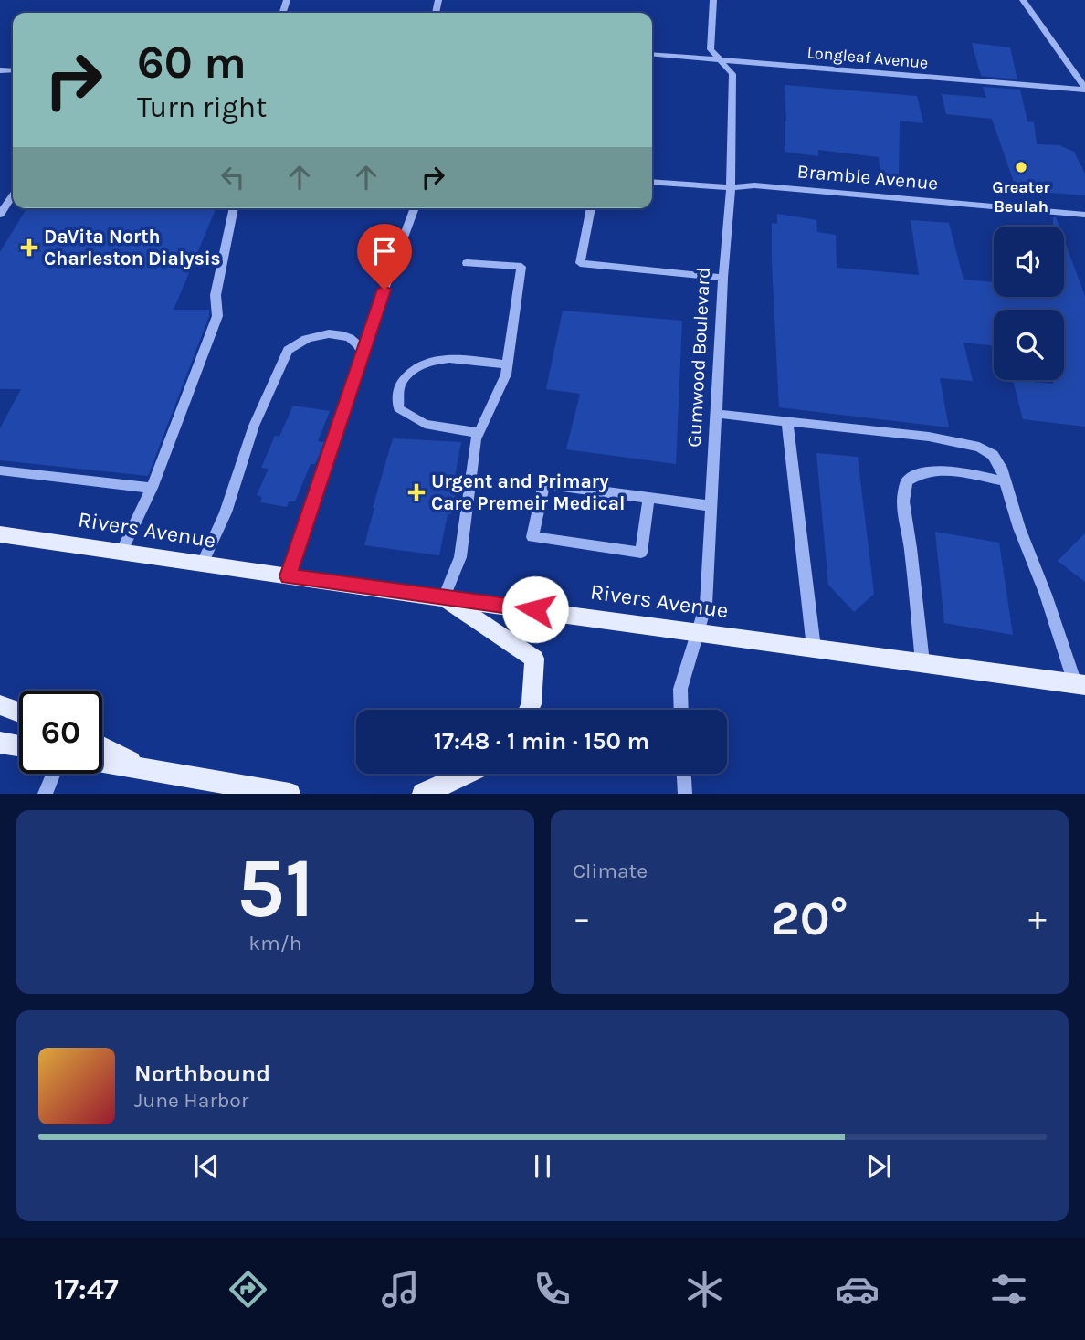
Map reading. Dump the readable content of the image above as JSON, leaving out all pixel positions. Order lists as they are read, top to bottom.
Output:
{
  "streets": {
    "main road": ["Rivers Avenue"],
    "street": ["Longleaf Avenue", "Bramble Avenue", "Gumwood Boulevard"]
  },
  "crossings": [
    ["Longleaf Avenue", "Gumwood Boulevard"],
    ["Bramble Avenue", "Gumwood Boulevard"],
    ["Gumwood Boulevard", "Rivers Avenue"]
  ],
  "places": {
    "other": ["Greater Beulah"],
    "health": ["DaVita North Charleston Dialysis", "Urgent and Primary Care Premeir Medical"]
  },
  "page": {
    "turn": ["60 m", "Turn right"],
    "limit": "60",
    "trip": "17:48 · 1 min · 150 m",
    "tile": [
      ["51", "km/h"],
      "Climate"
    ],
    "heat": ["−", "20°", "+"],
    "song": ["Northbound", "June Harbor"],
    "tabs": "17:47"
  }
}
